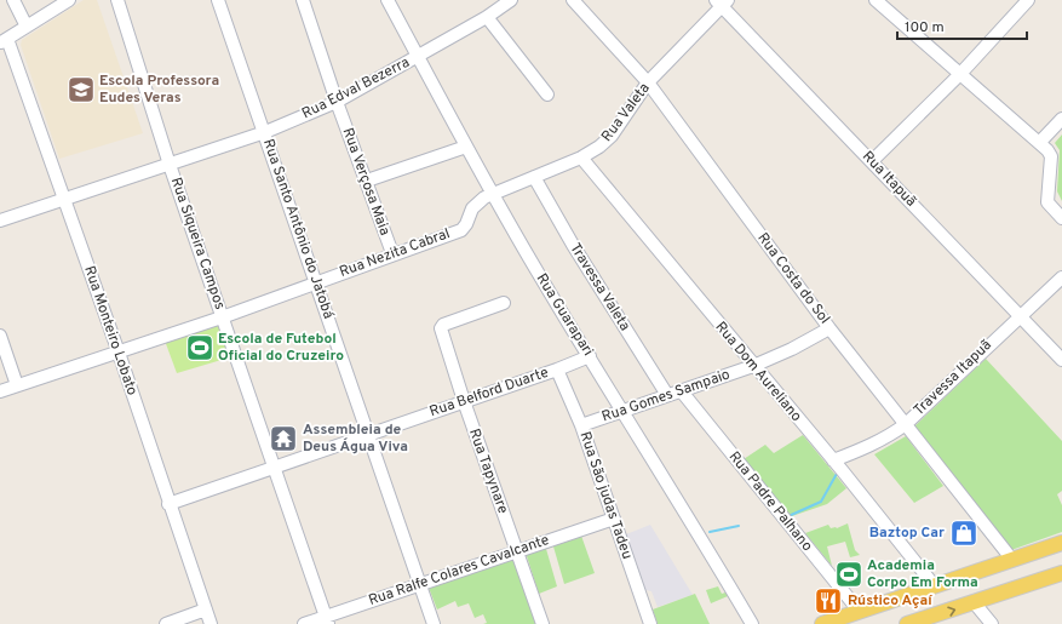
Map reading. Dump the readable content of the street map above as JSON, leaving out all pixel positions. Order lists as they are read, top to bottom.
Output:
{
  "streets": {
    "street": [
      "Rua Edval Bezerra",
      "Rua Valeta",
      "Rua Itapuã",
      "Rua Verçosa Maia",
      "Rua Santo Antônio do Jatobá",
      "Rua Siqueira Campos",
      "Rua Nezita Cabral",
      "Rua Costa do Sol",
      "Travessa Valeta",
      "Rua Guarapari",
      "Rua Monteiro Lobato",
      "Rua Dom Aureliano",
      "Travessa Itapuã",
      "Rua Belford Duarte",
      "Rua Gomes Sampaio",
      "Rua Tapynare",
      "Rua São judas Tadeu",
      "Rua Padre Palhano",
      "Rua Ralfe Colares Cavalcante"
    ]
  },
  "crossings": [
    ["Rua Edval Bezerra", "Rua Verçosa Maia"],
    ["Rua Edval Bezerra", "Rua Santo Antônio do Jatobá"],
    ["Rua Edval Bezerra", "Rua Siqueira Campos"],
    ["Rua Edval Bezerra", "Rua Guarapari"],
    ["Rua Edval Bezerra", "Rua Monteiro Lobato"],
    ["Rua Valeta", "Rua Itapuã"],
    ["Rua Valeta", "Rua Nezita Cabral"],
    ["Rua Valeta", "Rua Costa do Sol"],
    ["Rua Valeta", "Travessa Valeta"],
    ["Rua Valeta", "Rua Guarapari"],
    ["Rua Valeta", "Rua Dom Aureliano"],
    ["Rua Itapuã", "Travessa Itapuã"],
    ["Rua Verçosa Maia", "Rua Nezita Cabral"],
    ["Rua Santo Antônio do Jatobá", "Rua Nezita Cabral"],
    ["Rua Santo Antônio do Jatobá", "Rua Belford Duarte"],
    ["Rua Santo Antônio do Jatobá", "Rua Ralfe Colares Cavalcante"],
    ["Rua Siqueira Campos", "Rua Nezita Cabral"],
    ["Rua Siqueira Campos", "Rua Belford Duarte"],
    ["Rua Siqueira Campos", "Rua Ralfe Colares Cavalcante"],
    ["Rua Nezita Cabral", "Rua Monteiro Lobato"],
    ["Rua Costa do Sol", "Travessa Itapuã"],
    ["Rua Costa do Sol", "Rua Gomes Sampaio"],
    ["Travessa Valeta", "Rua Gomes Sampaio"],
    ["Rua Guarapari", "Rua Belford Duarte"],
    ["Rua Guarapari", "Rua Gomes Sampaio"],
    ["Rua Monteiro Lobato", "Rua Belford Duarte"],
    ["Rua Dom Aureliano", "Travessa Itapuã"],
    ["Rua Dom Aureliano", "Rua Gomes Sampaio"],
    ["Rua Belford Duarte", "Rua Tapynare"],
    ["Rua Belford Duarte", "Rua São judas Tadeu"],
    ["Rua Gomes Sampaio", "Rua São judas Tadeu"],
    ["Rua Gomes Sampaio", "Rua Padre Palhano"],
    ["Rua Tapynare", "Rua Ralfe Colares Cavalcante"],
    ["Rua São judas Tadeu", "Rua Ralfe Colares Cavalcante"]
  ],
  "places": {
    "school or university": ["Escola Professora Eudes Veras"],
    "sports": ["Escola de Futebol Oficial do Cruzeiro", "Academia Corpo Em Forma"],
    "temple": ["Assembleia de Deus Água Viva"],
    "shop": ["Baztop Car"],
    "restaurant": ["Rústico Açaí"]
  },
  "scale_bar": "100 m"
}
